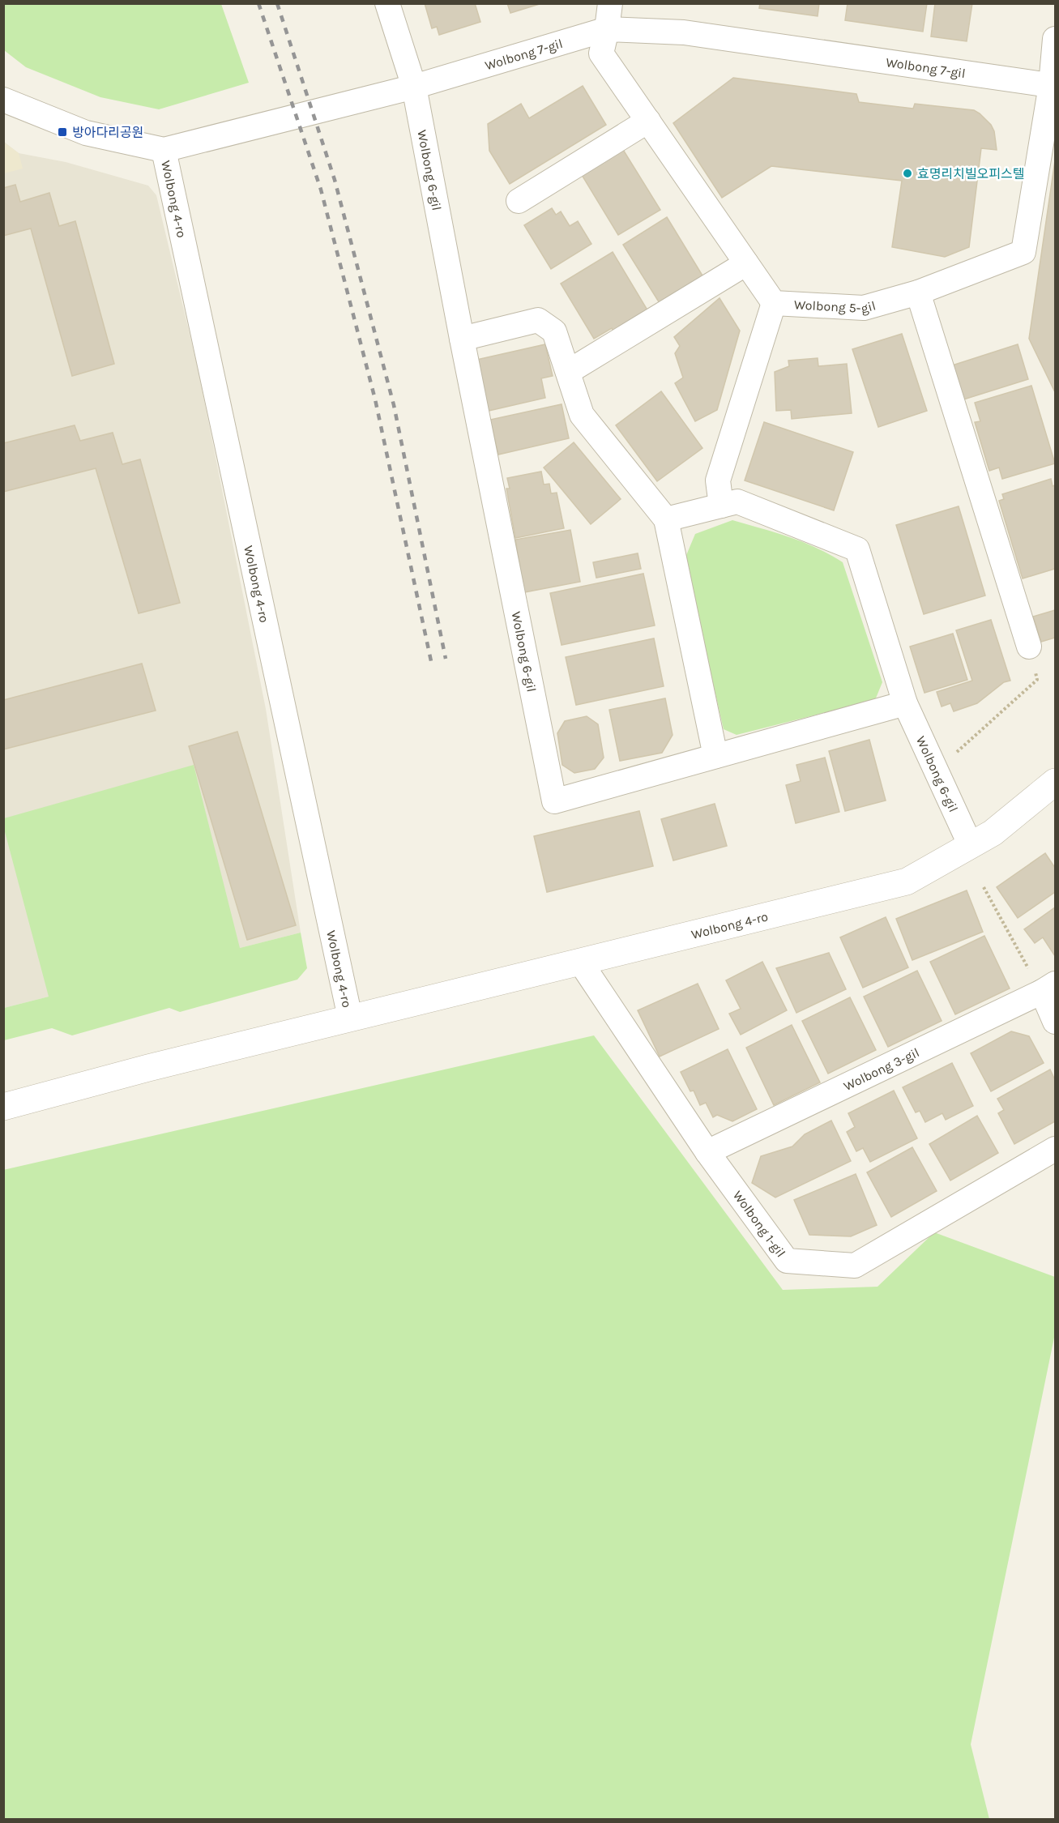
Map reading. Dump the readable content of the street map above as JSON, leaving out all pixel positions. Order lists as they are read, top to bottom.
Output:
{
  "streets": {
    "street": [
      "Wolbong 7-gil",
      "Wolbong 6-gil",
      "Wolbong 4-ro",
      "Wolbong 5-gil",
      "Wolbong 3-gil",
      "Wolbong 1-gil"
    ]
  },
  "crossings": [
    ["Wolbong 7-gil", "Wolbong 6-gil"],
    ["Wolbong 7-gil", "Wolbong 4-ro"],
    ["Wolbong 7-gil", "Wolbong 5-gil"],
    ["Wolbong 6-gil", "Wolbong 4-ro"],
    ["Wolbong 4-ro", "Wolbong 1-gil"],
    ["Wolbong 3-gil", "Wolbong 1-gil"]
  ],
  "places": {
    "transit": ["방아다리공원"],
    "other": ["효명리치빌오피스텔"]
  }
}
